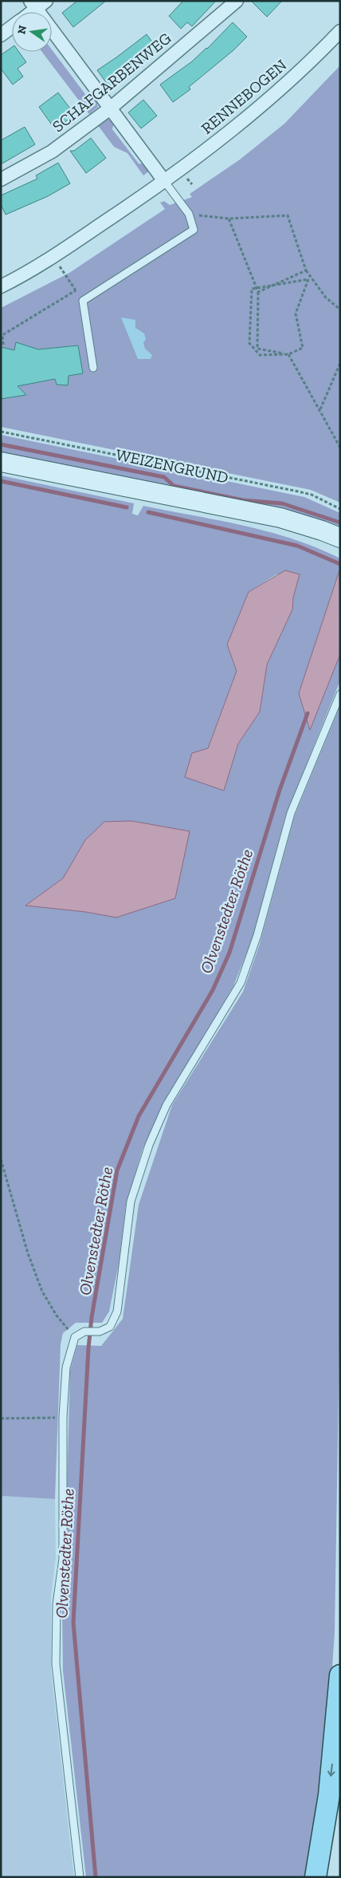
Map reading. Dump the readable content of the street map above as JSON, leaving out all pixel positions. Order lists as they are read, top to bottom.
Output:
{
  "streets": {
    "main road": ["WEIZENGRUND"],
    "street": ["SCHAFGARBENWEG", "RENNEBOGEN"]
  },
  "water": ["Olvenstedter Röthe"],
  "north": "left"
}
